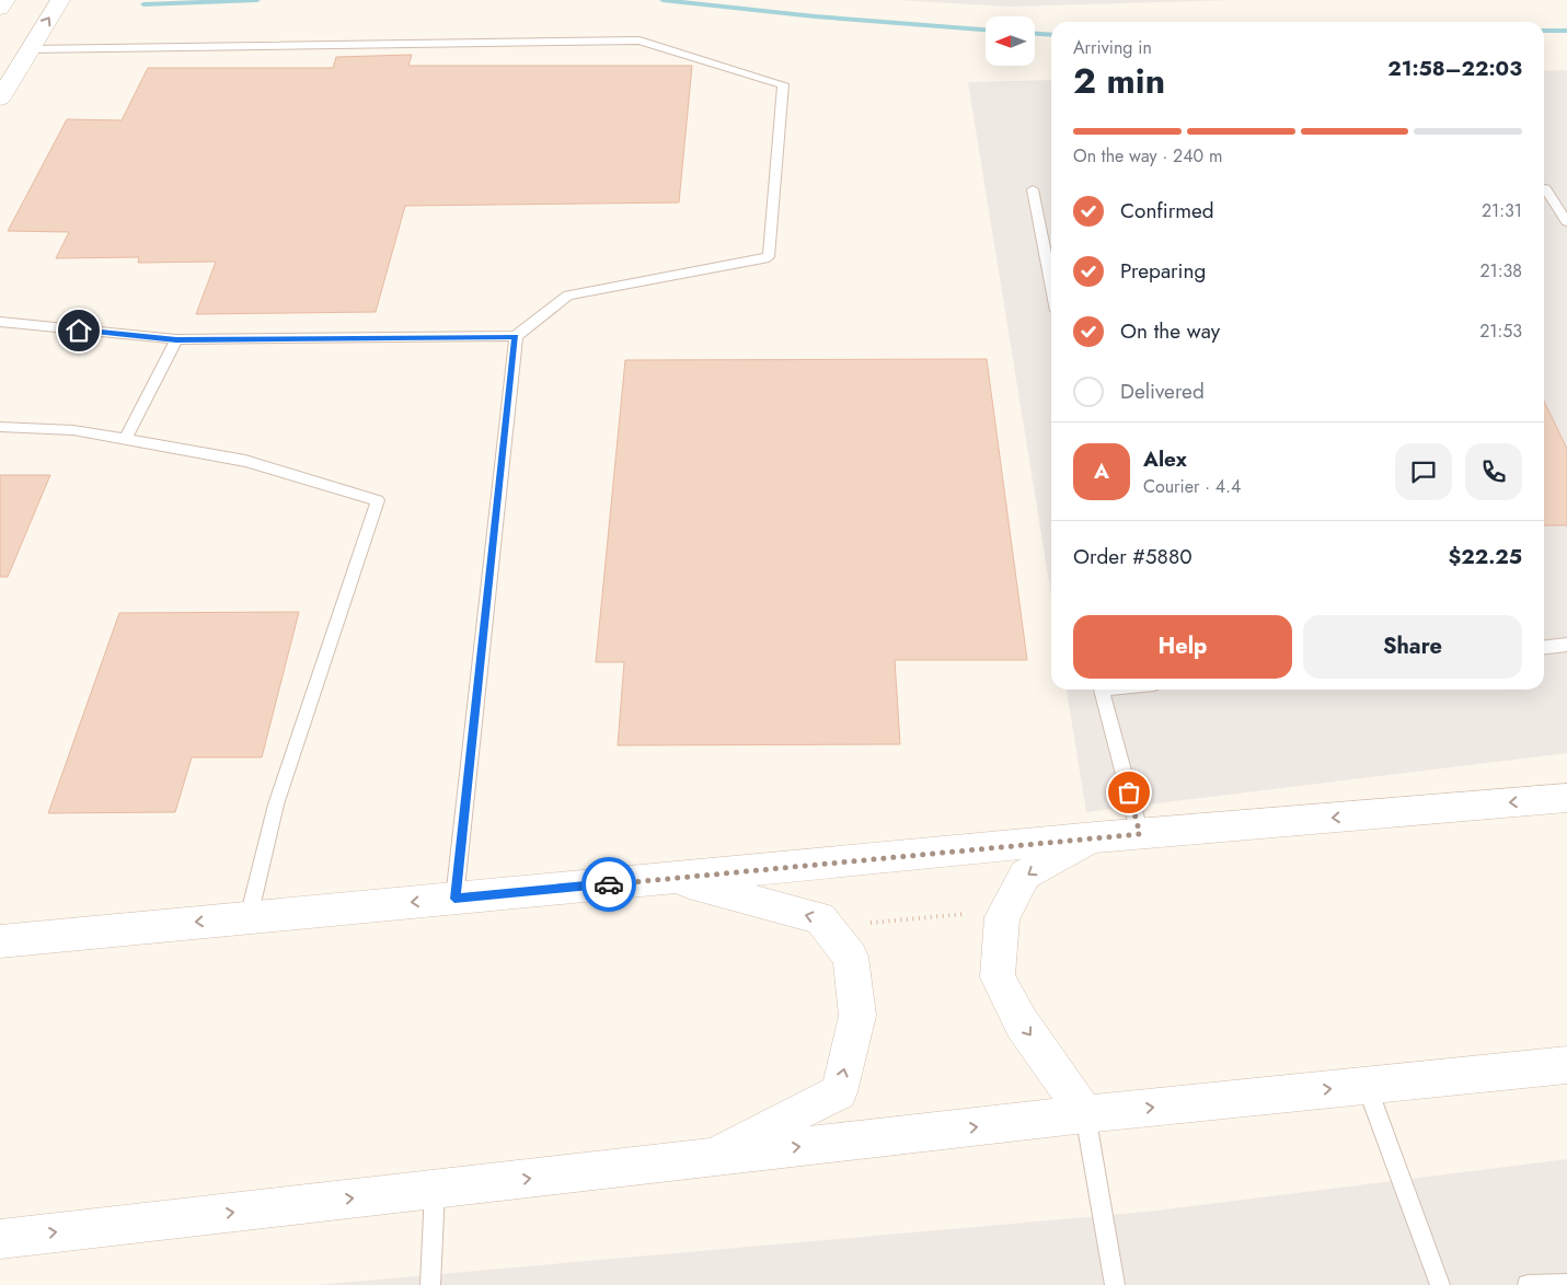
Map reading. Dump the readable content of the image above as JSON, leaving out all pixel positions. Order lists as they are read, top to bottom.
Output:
{
  "north": "left",
  "page": {
    "heading": ["2 min", "Arriving in", "21:58–22:03"],
    "panel": [
      "Alex",
      "Courier · 4.4",
      "Order #5880",
      "$22.25"
    ],
    "bar": "On the way · 240 m",
    "list": [
      ["Confirmed", "21:31"],
      ["Preparing", "21:38"],
      ["On the way", "21:53"],
      "Delivered"
    ],
    "round": "A",
    "buttons": ["Help", "Share"]
  }
}
